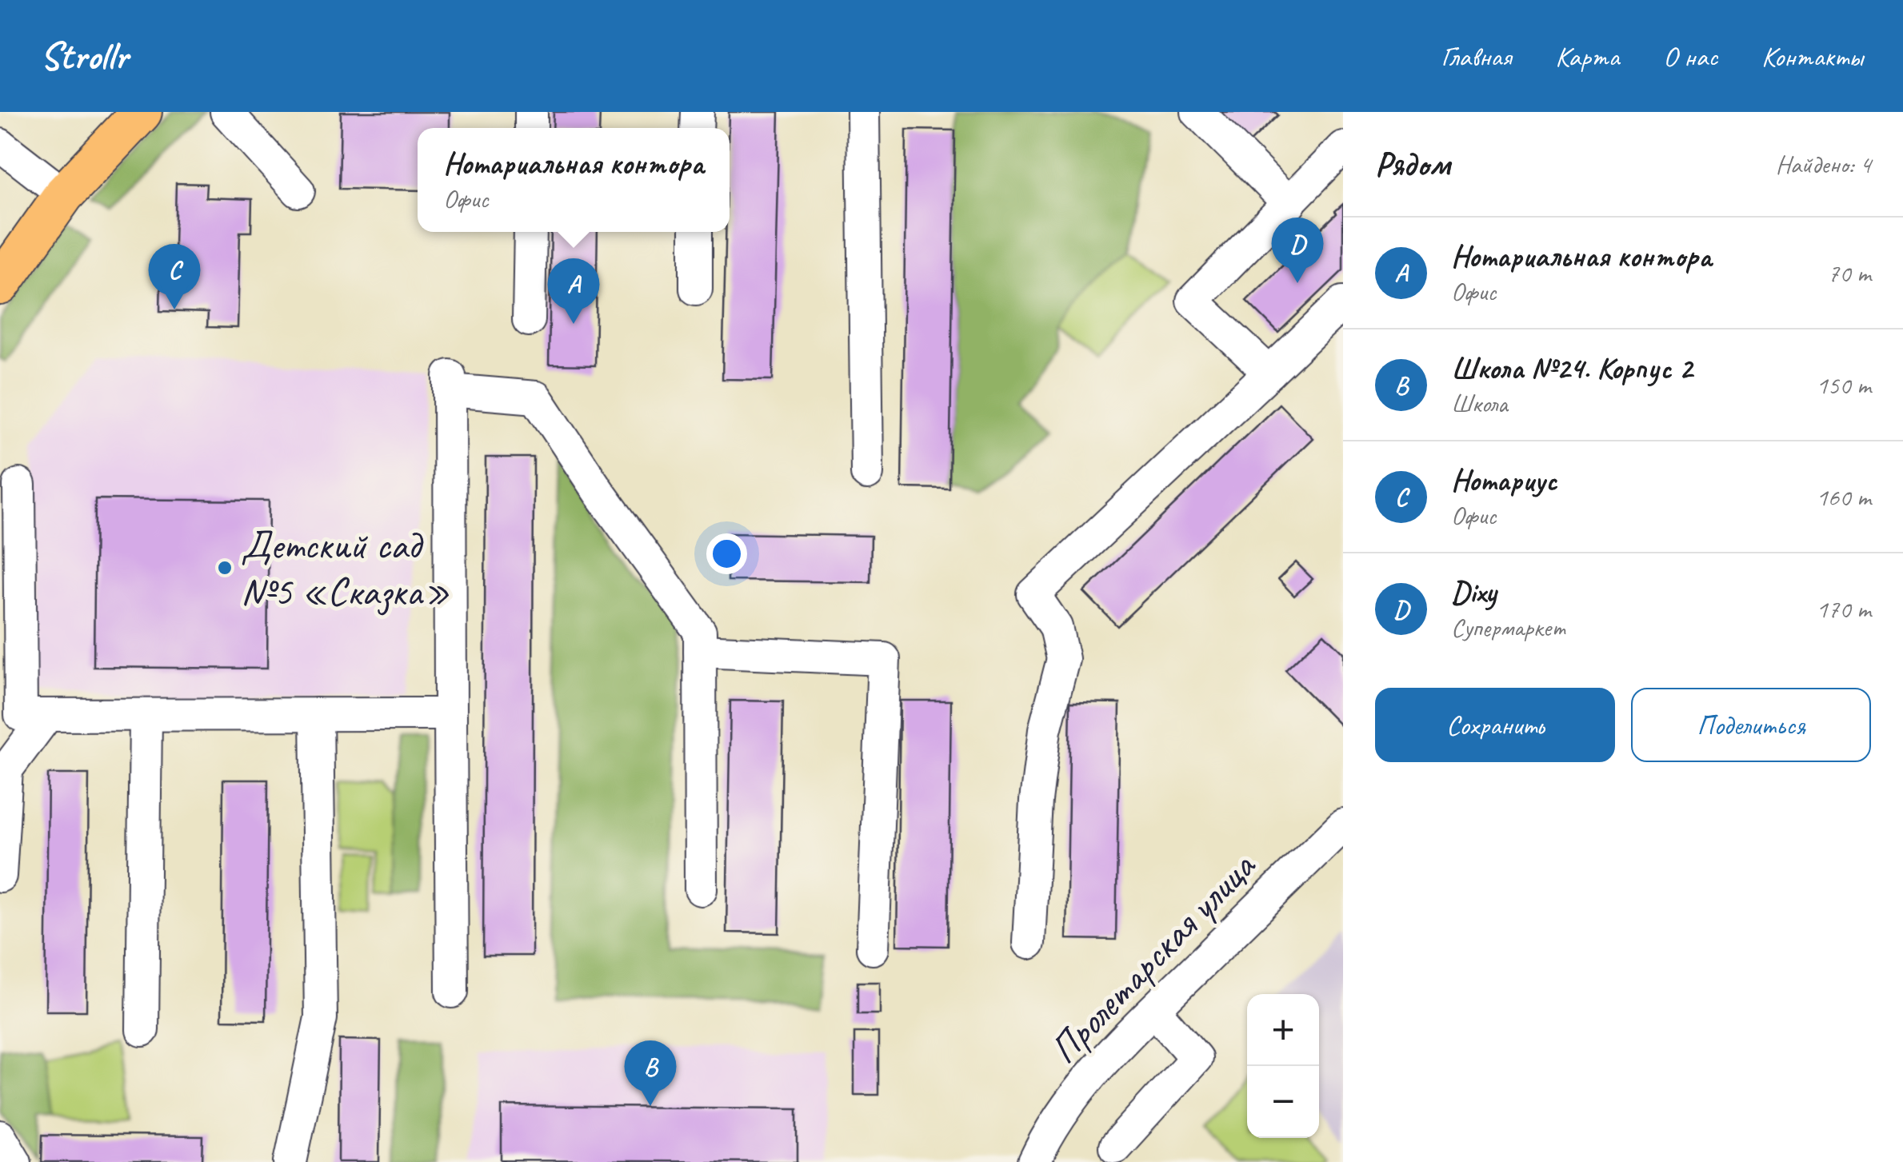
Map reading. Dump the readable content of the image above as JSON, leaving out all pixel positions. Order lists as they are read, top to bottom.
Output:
{
  "streets": {
    "street": ["Пролетарская улица"]
  },
  "places": ["Детский сад №5 «Сказка»"],
  "page": {
    "header": "Strollr",
    "nav": [
      "Главная",
      "Карта",
      "О нас",
      "Контакты"
    ],
    "heading": ["Рядом", "Найдено: 4"],
    "popup": ["Нотариальная контора", "Офис"],
    "list": [
      {
        "mark": "A",
        "name": "Нотариальная контора",
        "note": "Офис",
        "value": "70 m"
      },
      {
        "mark": "B",
        "name": "Школа №24. Корпус 2",
        "note": "Школа",
        "value": "150 m"
      },
      {
        "mark": "C",
        "name": "Нотариус",
        "note": "Офис",
        "value": "160 m"
      },
      {
        "mark": "D",
        "name": "Dixy",
        "note": "Супермаркет",
        "value": "170 m"
      }
    ],
    "pins": [
      "D",
      "C",
      "A",
      "B"
    ],
    "buttons": ["Сохранить", "Поделиться"],
    "map_buttons": ["+", "−"]
  }
}
